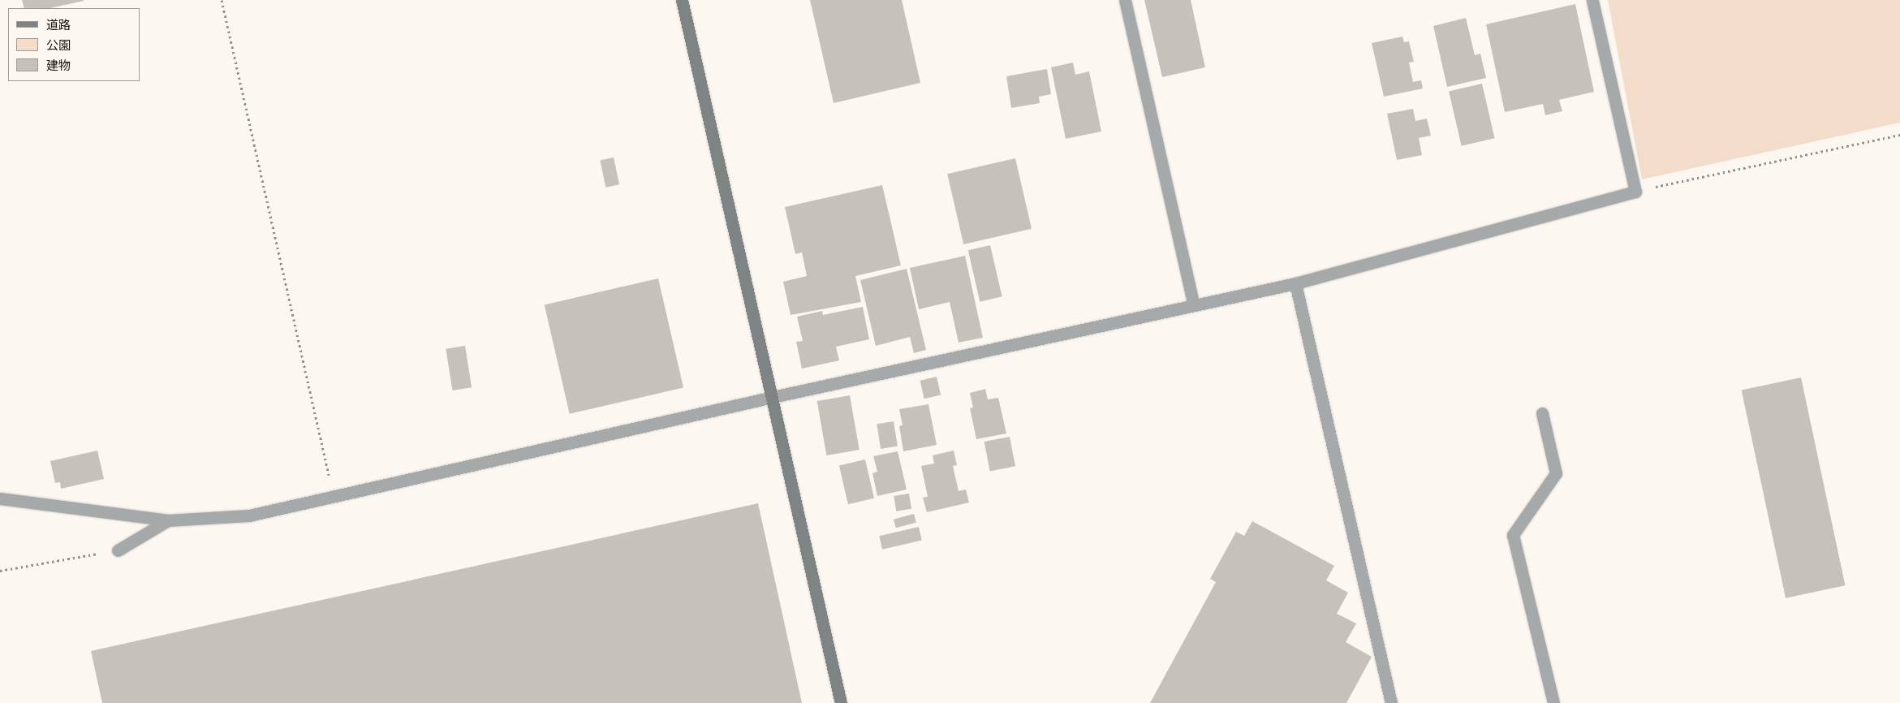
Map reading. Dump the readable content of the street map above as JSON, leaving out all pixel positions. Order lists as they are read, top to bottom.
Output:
{
  "legend": ["道路", "公園", "建物"]
}
